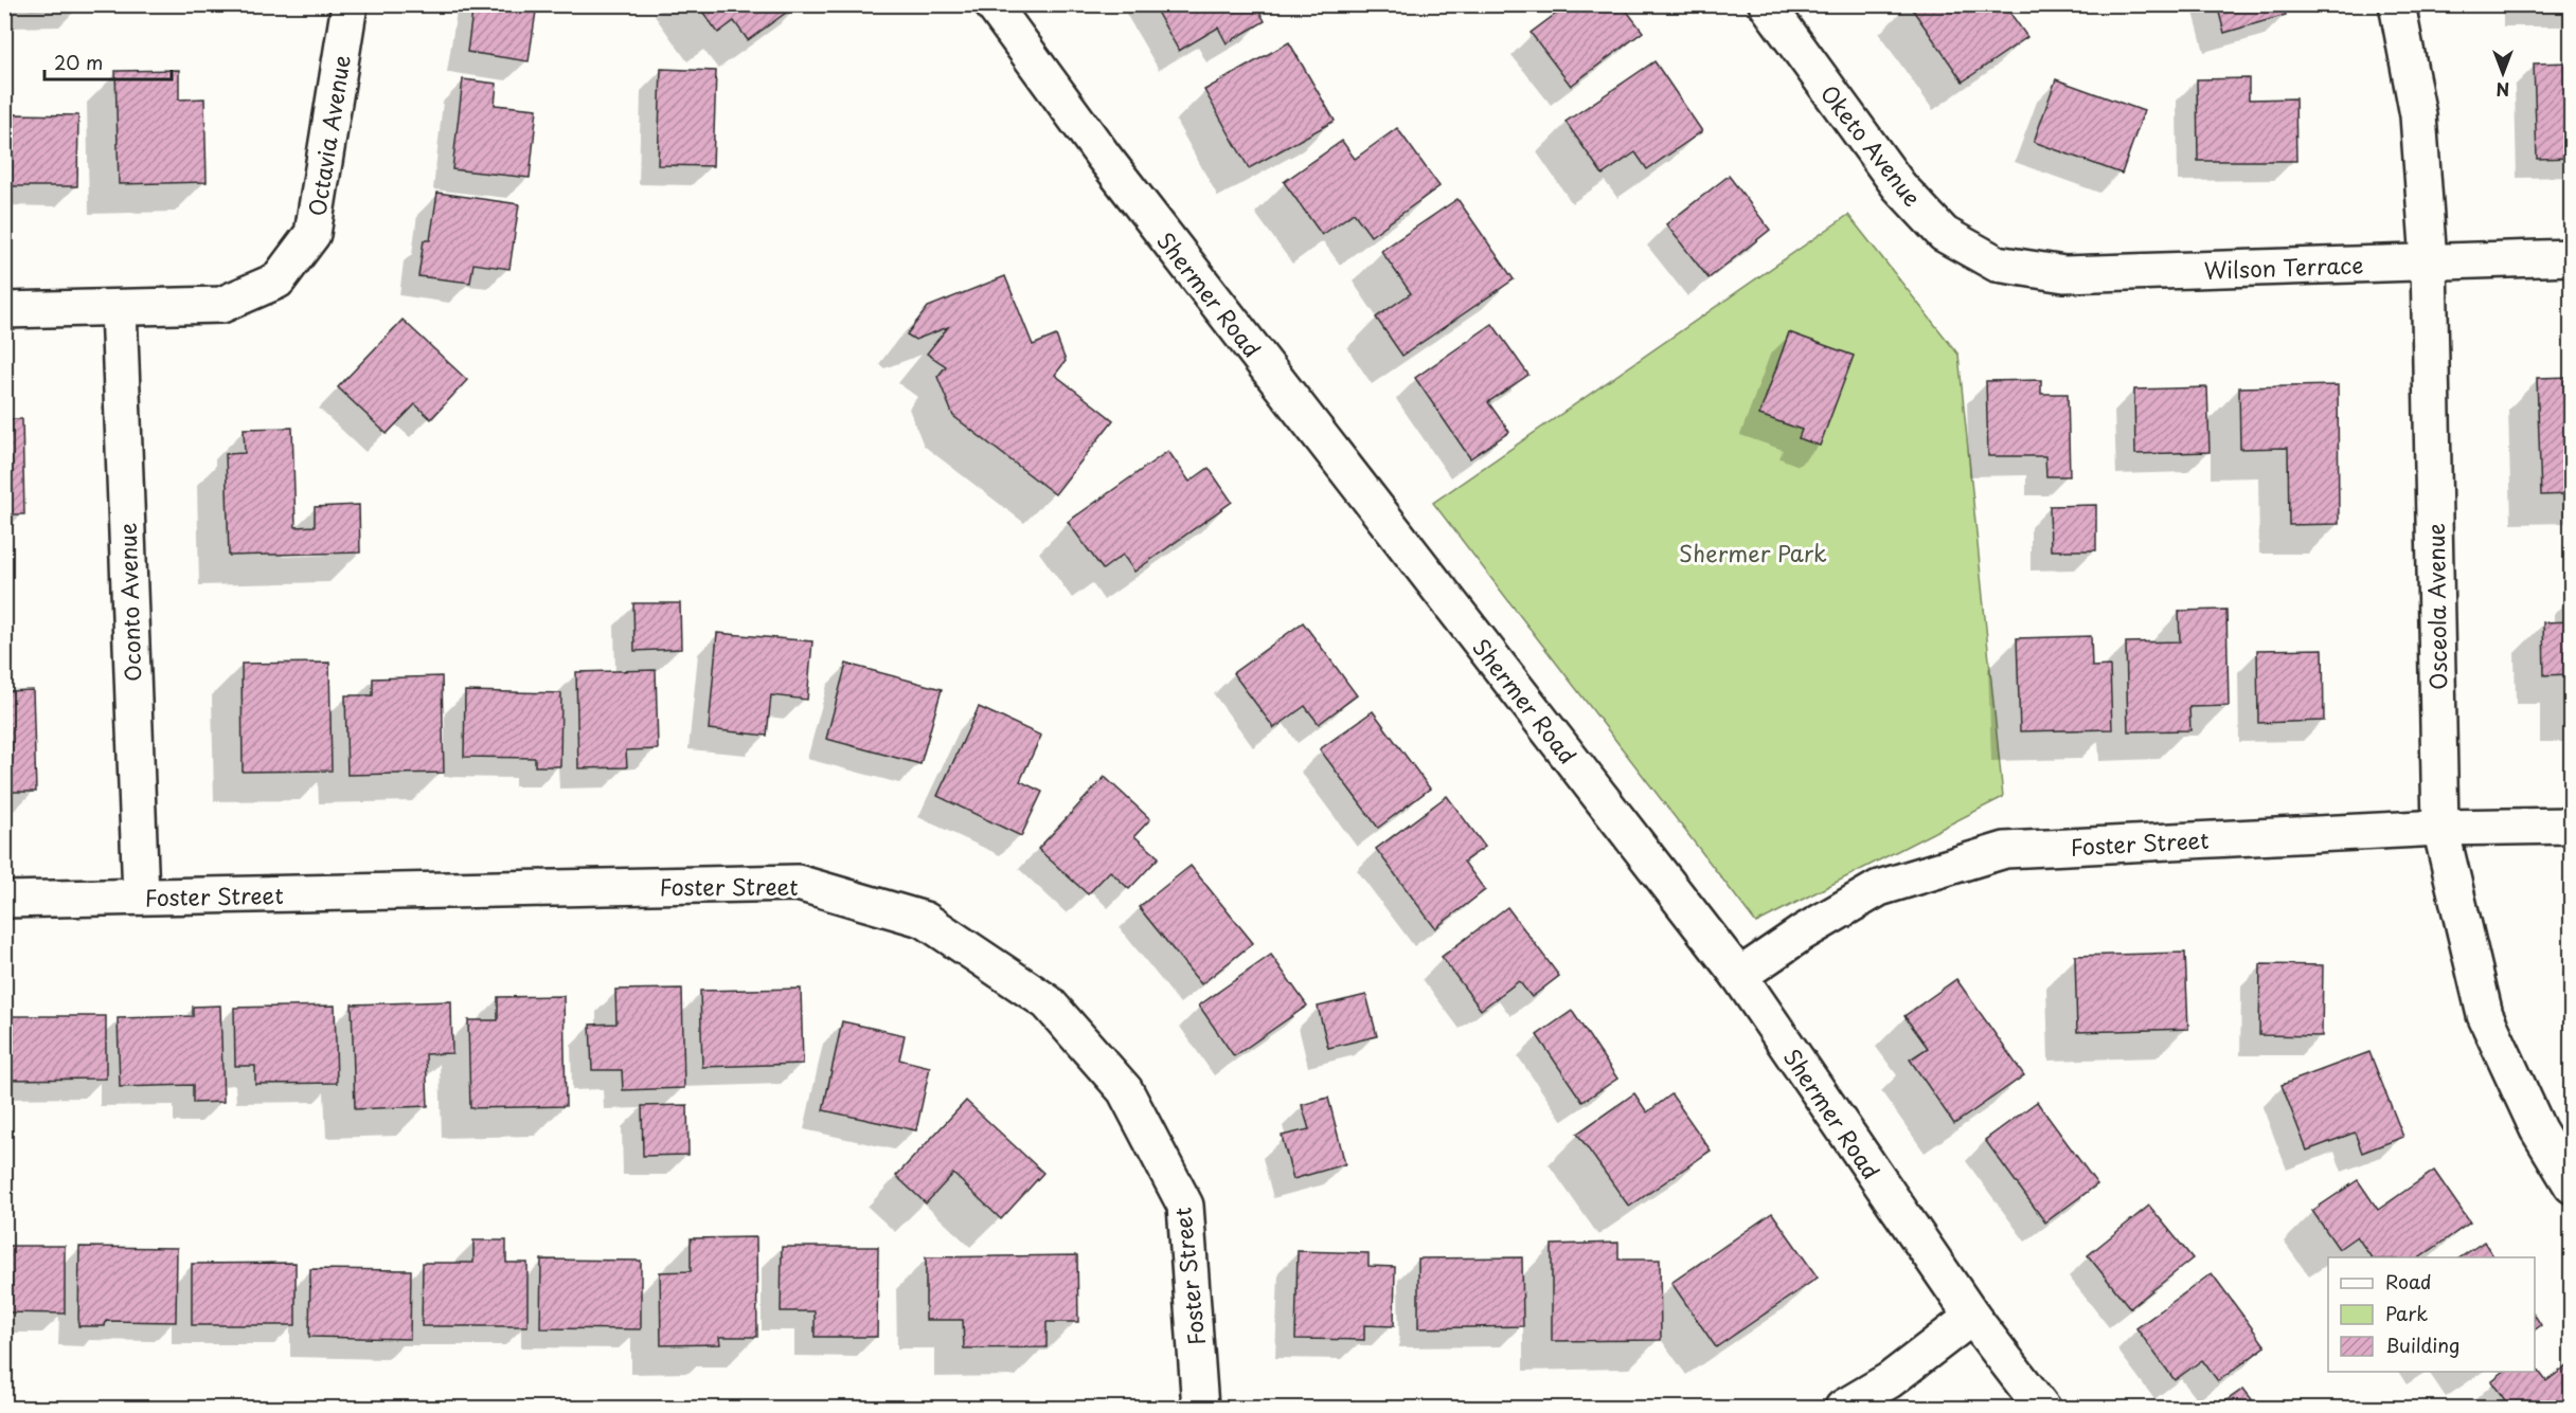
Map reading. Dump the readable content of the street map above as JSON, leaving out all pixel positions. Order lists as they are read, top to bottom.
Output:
{
  "streets": {
    "street": [
      "Octavia Avenue",
      "Oketo Avenue",
      "Wilson Terrace",
      "Shermer Road",
      "Oconto Avenue",
      "Osceola Avenue",
      "Foster Street"
    ]
  },
  "crossings": [
    ["Octavia Avenue", "Oconto Avenue"],
    ["Oketo Avenue", "Wilson Terrace"],
    ["Wilson Terrace", "Osceola Avenue"],
    ["Shermer Road", "Foster Street"],
    ["Oconto Avenue", "Foster Street"],
    ["Osceola Avenue", "Foster Street"]
  ],
  "parks": ["Shermer Park"],
  "legend": ["Road", "Park", "Building"],
  "scale_bar": "20 m",
  "north": "bottom"
}
